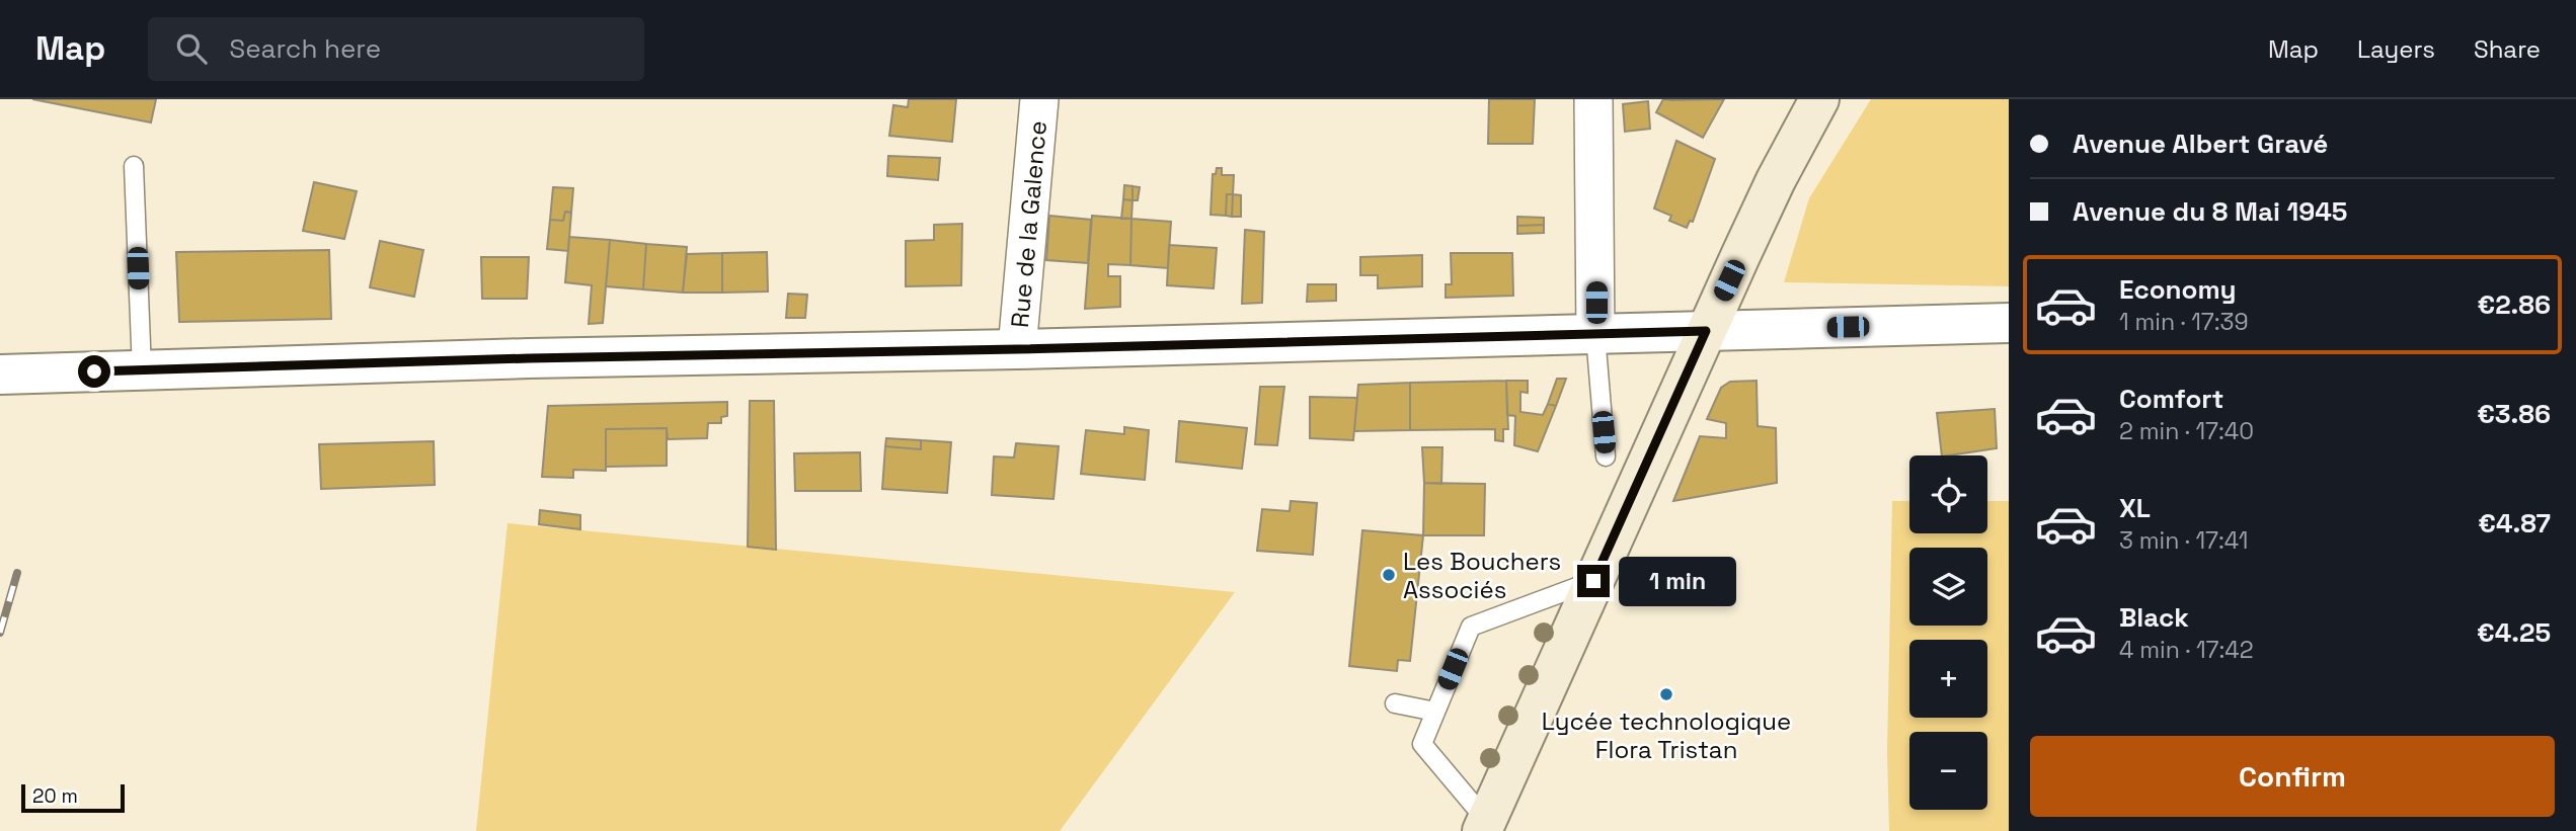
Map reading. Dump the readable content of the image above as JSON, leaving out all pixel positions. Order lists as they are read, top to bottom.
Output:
{
  "streets": {
    "street": ["Rue de la Galence"]
  },
  "places": ["Les Bouchers Associés", "Lycée technologique Flora Tristan"],
  "scale_bar": "20 m",
  "page": {
    "header": "Map",
    "search": "Search here",
    "nav": ["Map", "Layers", "Share"],
    "banner": ["Avenue Albert Gravé", "Avenue du 8 Mai 1945"],
    "list": [
      {
        "name": "Economy",
        "note": "1 min · 17:39",
        "value": "€2.86"
      },
      {
        "name": "Comfort",
        "note": "2 min · 17:40",
        "value": "€3.86"
      },
      {
        "name": "XL",
        "note": "3 min · 17:41",
        "value": "€4.87"
      },
      {
        "name": "Black",
        "note": "4 min · 17:42",
        "value": "€4.25"
      }
    ],
    "map_buttons": ["+", "−"],
    "bubble": "1 min",
    "buttons": "Confirm",
    "scale": "20 m"
  }
}
